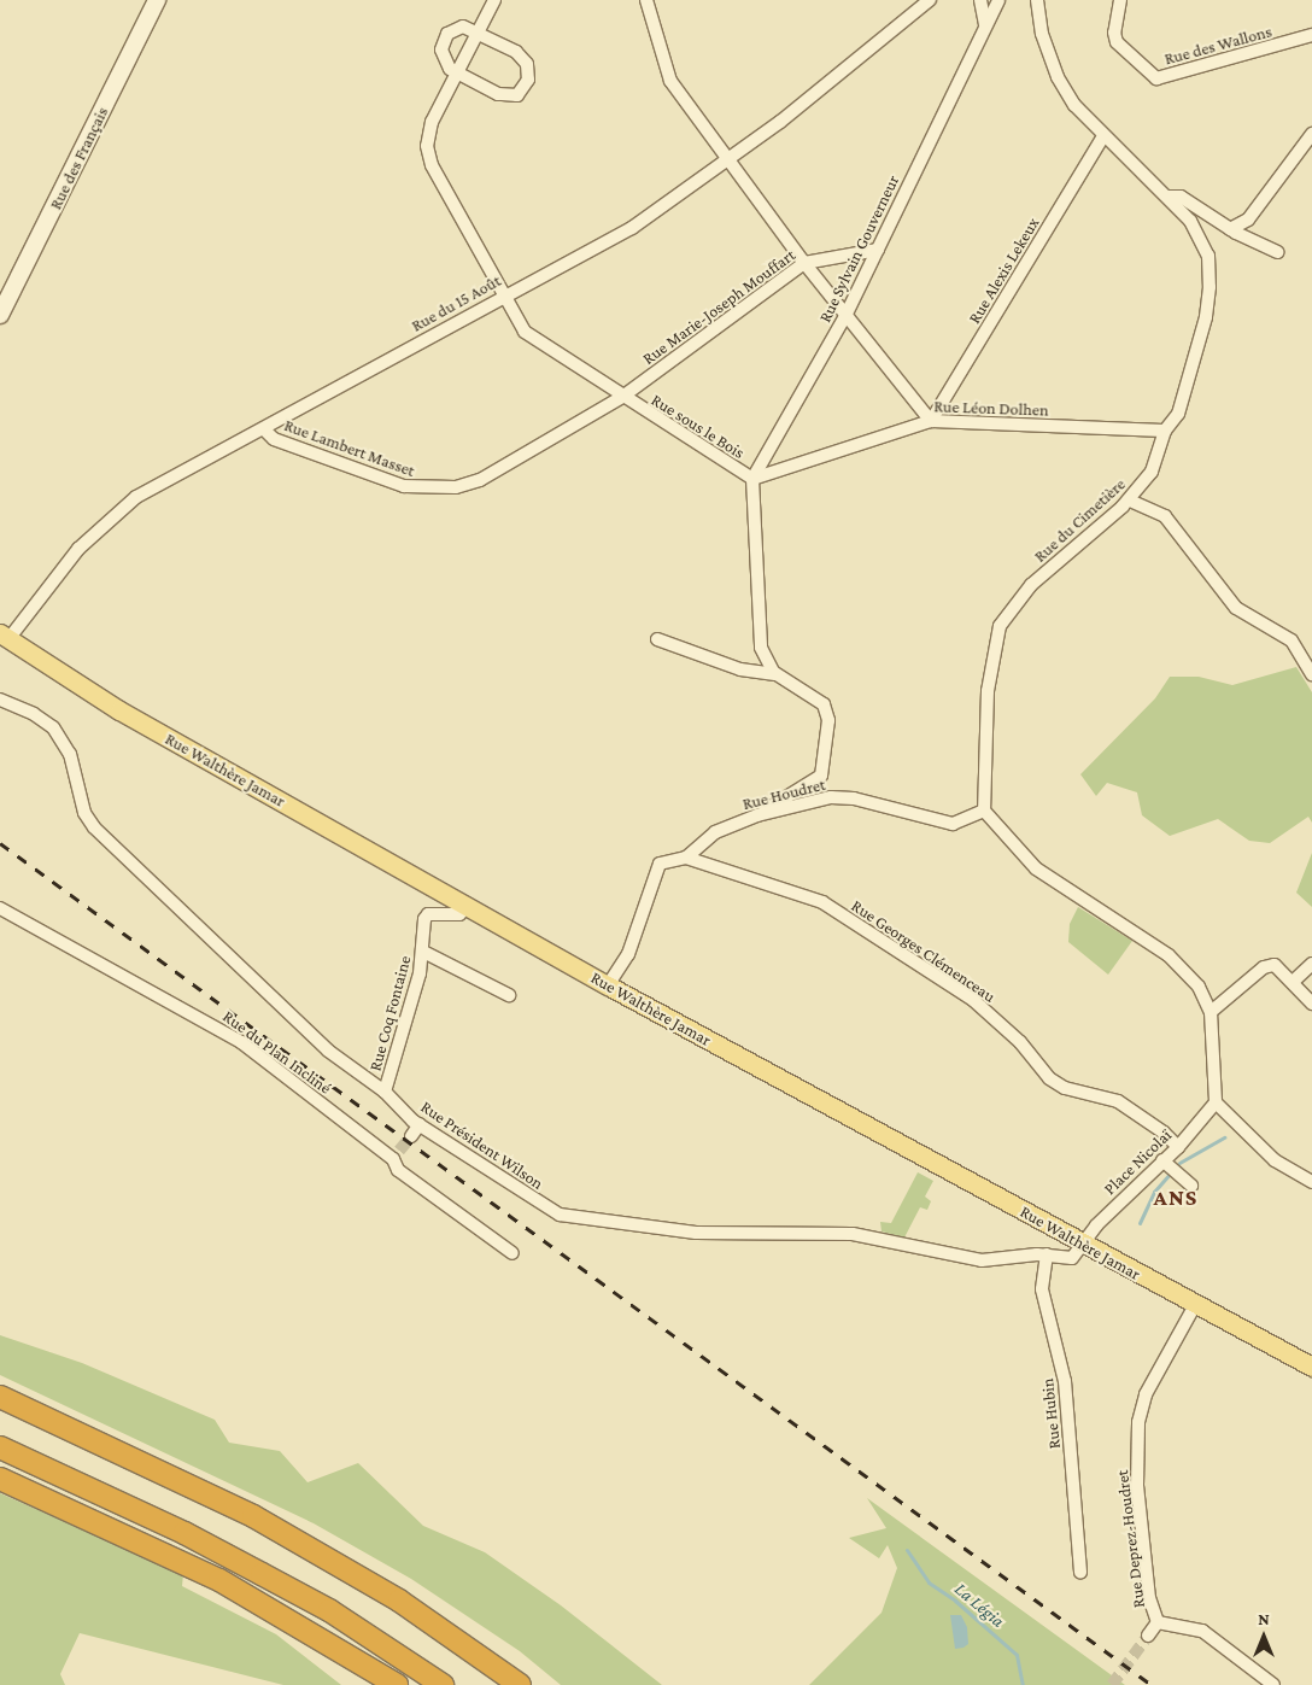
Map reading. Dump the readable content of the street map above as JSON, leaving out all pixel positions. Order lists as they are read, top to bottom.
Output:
{
  "streets": {
    "main road": ["Rue des Français", "Rue Walthère Jamar"],
    "street": [
      "Rue des Wallons",
      "Rue Sylvain Gouverneur",
      "Rue Alexis Lekeux",
      "Rue du 15 Août",
      "Rue Marie-Joseph Mouffart",
      "Rue Léon Dolhen",
      "Rue sous le Bois",
      "Rue Lambert Masset",
      "Rue du Cimetière",
      "Rue Houdret",
      "Rue Georges Clémenceau",
      "Rue Coq Fontaine",
      "Rue du Plan Incliné",
      "Rue Président Wilson",
      "Place Nicolaï",
      "Rue Hubin",
      "Rue Deprez-Houdret"
    ]
  },
  "crossings": [
    ["Rue Sylvain Gouverneur", "Rue Marie-Joseph Mouffart"],
    ["Rue Sylvain Gouverneur", "Rue Léon Dolhen"],
    ["Rue Sylvain Gouverneur", "Rue sous le Bois"],
    ["Rue Alexis Lekeux", "Rue Léon Dolhen"],
    ["Rue Alexis Lekeux", "Rue du Cimetière"],
    ["Rue du 15 Août", "Rue sous le Bois"],
    ["Rue du 15 Août", "Rue Lambert Masset"],
    ["Rue du 15 Août", "Rue Walthère Jamar"],
    ["Rue Marie-Joseph Mouffart", "Rue sous le Bois"],
    ["Rue Marie-Joseph Mouffart", "Rue Lambert Masset"],
    ["Rue Léon Dolhen", "Rue sous le Bois"],
    ["Rue Léon Dolhen", "Rue du Cimetière"],
    ["Rue sous le Bois", "Rue Lambert Masset"],
    ["Rue sous le Bois", "Rue Houdret"],
    ["Rue du Cimetière", "Rue Houdret"],
    ["Rue Walthère Jamar", "Rue Houdret"],
    ["Rue Walthère Jamar", "Rue Coq Fontaine"],
    ["Rue Walthère Jamar", "Rue Président Wilson"],
    ["Rue Walthère Jamar", "Place Nicolaï"],
    ["Rue Walthère Jamar", "Rue Deprez-Houdret"],
    ["Rue Houdret", "Rue Georges Clémenceau"],
    ["Rue Georges Clémenceau", "Place Nicolaï"],
    ["Rue Coq Fontaine", "Rue Président Wilson"],
    ["Rue Président Wilson", "Place Nicolaï"],
    ["Rue Président Wilson", "Rue Hubin"]
  ],
  "districts": ["ANS"],
  "water": ["La Légia"],
  "north": "top"
}
